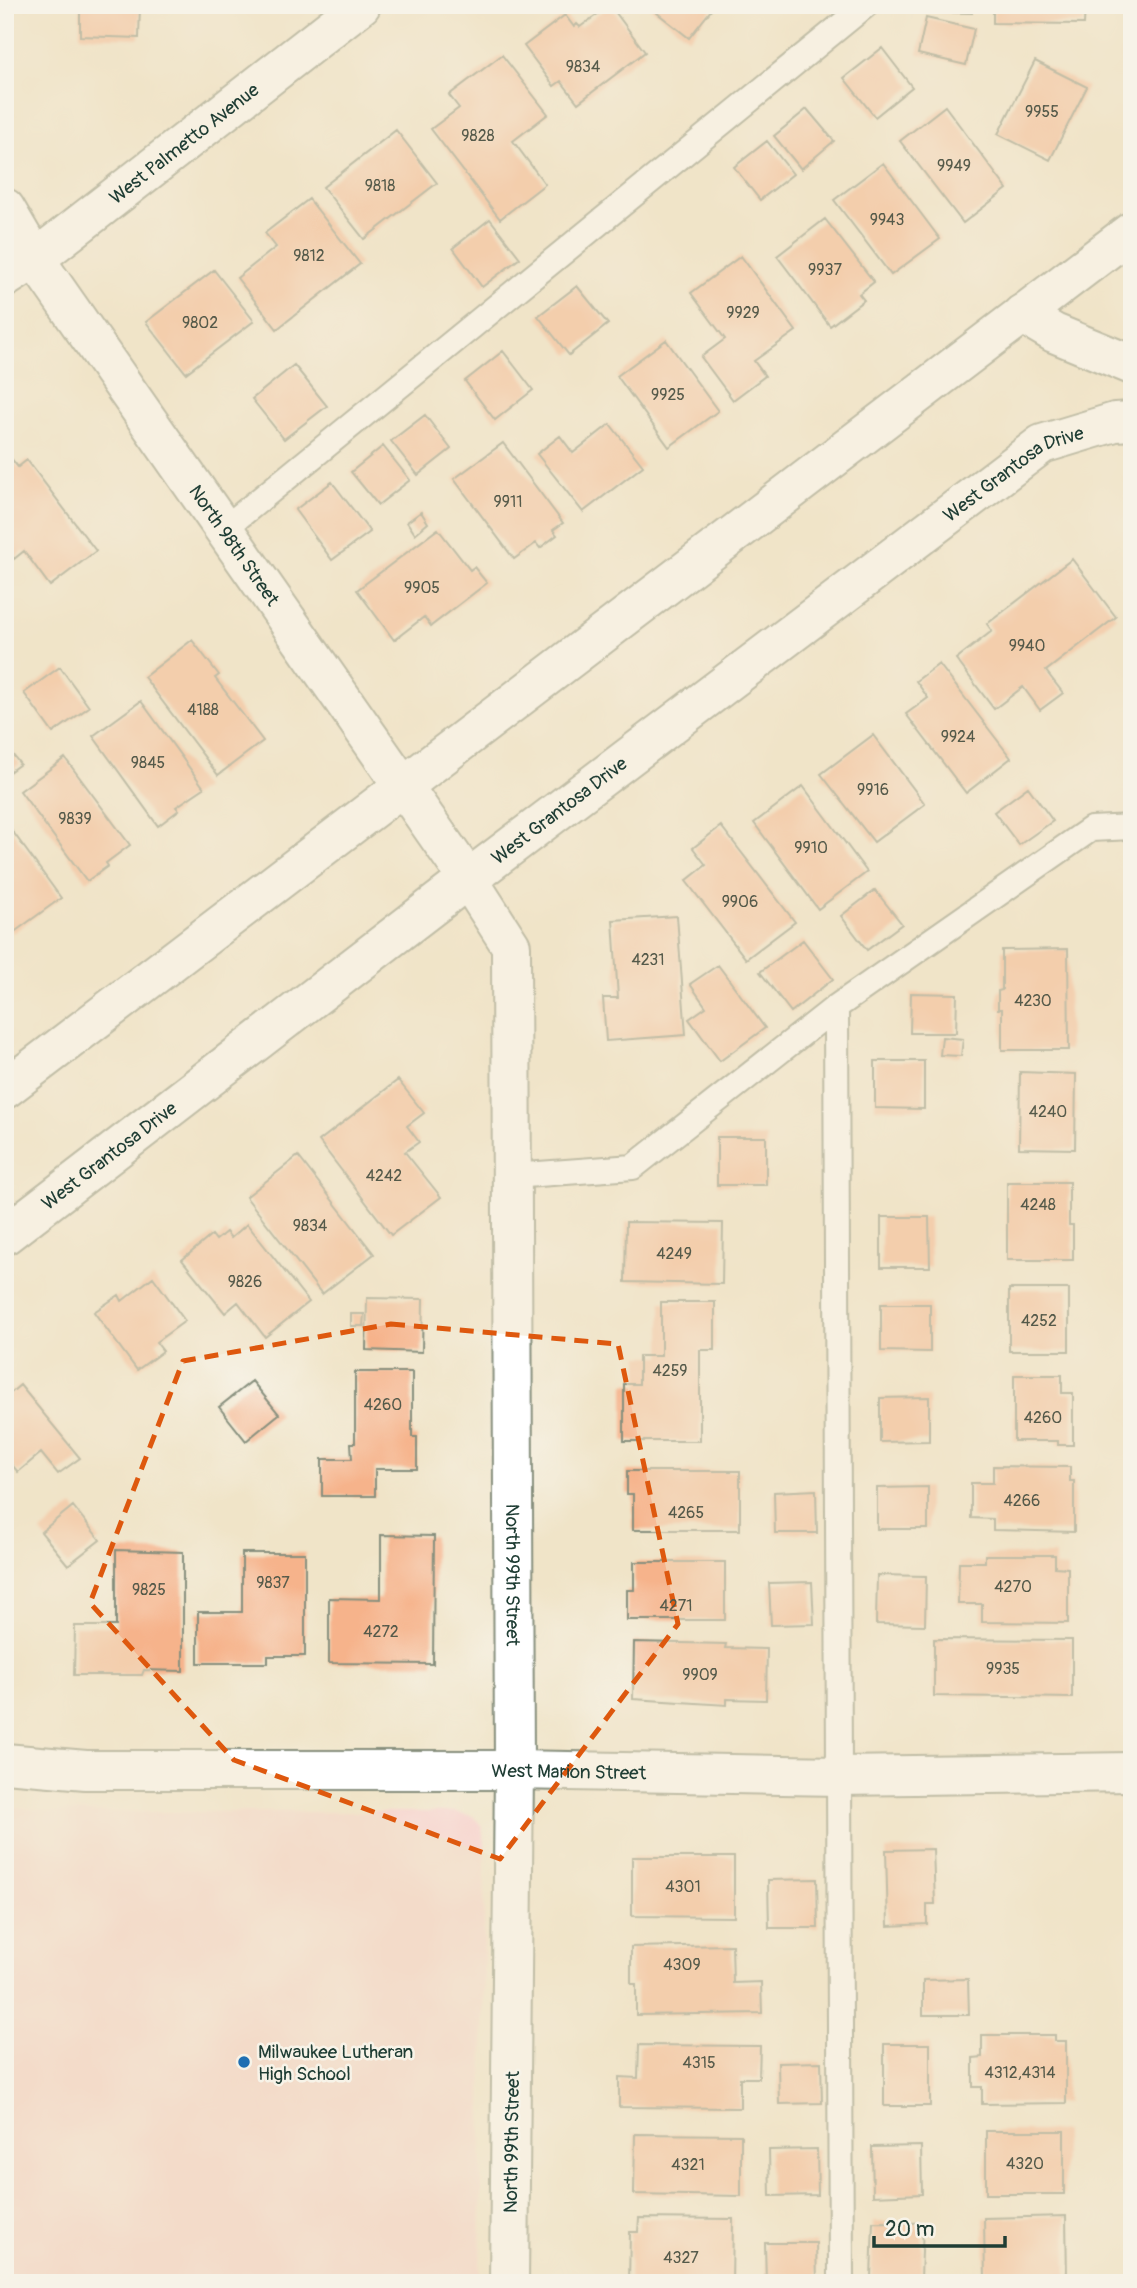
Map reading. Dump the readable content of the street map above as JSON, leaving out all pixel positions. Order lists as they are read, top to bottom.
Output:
{
  "streets": {
    "street": [
      "West Palmetto Avenue",
      "West Grantosa Drive",
      "North 98th Street",
      "North 99th Street",
      "West Marion Street"
    ]
  },
  "crossings": [
    ["West Palmetto Avenue", "North 98th Street"],
    ["West Grantosa Drive", "North 98th Street"],
    ["West Grantosa Drive", "North 99th Street"],
    ["North 98th Street", "North 99th Street"],
    ["North 99th Street", "West Marion Street"]
  ],
  "places": ["Milwaukee Lutheran High School"],
  "house_numbers": [
    "9834",
    "9955",
    "9828",
    "9949",
    "9818",
    "9943",
    "9812",
    "9937",
    "9929",
    "9802",
    "9925",
    "9911",
    "9905",
    "9940",
    "4188",
    "9924",
    "9845",
    "9916",
    "9839",
    "9910",
    "9906",
    "4231",
    "4230",
    "4240",
    "4242",
    "4248",
    "9834",
    "4249",
    "9826",
    "4252",
    "4259",
    "4260",
    "4260",
    "4266",
    "4265",
    "9837",
    "4270",
    "9825",
    "4271",
    "4272",
    "9935",
    "9909",
    "4301",
    "4309",
    "4315",
    "4312,4314",
    "4320",
    "4321",
    "4327"
  ],
  "scale_bar": "20 m"
}
